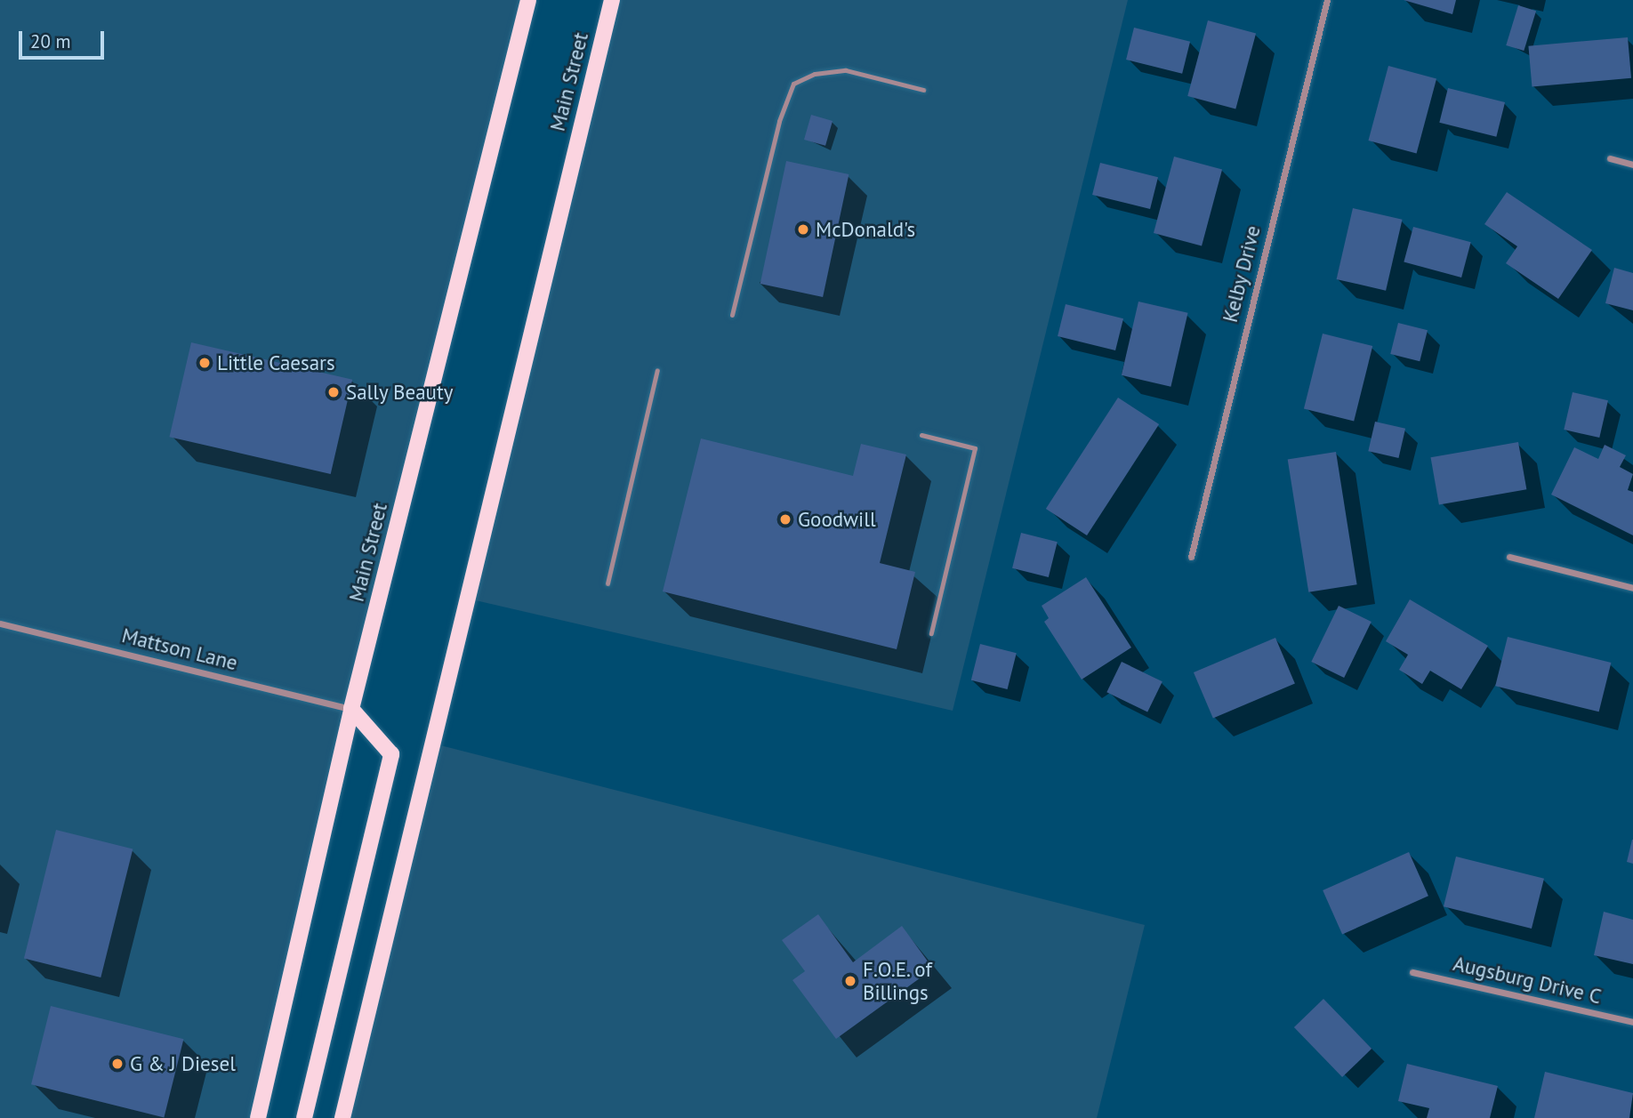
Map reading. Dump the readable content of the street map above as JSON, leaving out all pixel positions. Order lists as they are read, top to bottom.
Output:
{
  "streets": {
    "main road": ["Main Street"],
    "street": ["Kelby Drive", "Mattson Lane", "Augsburg Drive C"]
  },
  "crossings": [
    ["Main Street", "Mattson Lane"]
  ],
  "places": [
    "McDonald's",
    "Little Caesars",
    "Sally Beauty",
    "Goodwill",
    "F.O.E. of Billings",
    "G & J Diesel"
  ],
  "scale_bar": "20 m"
}
